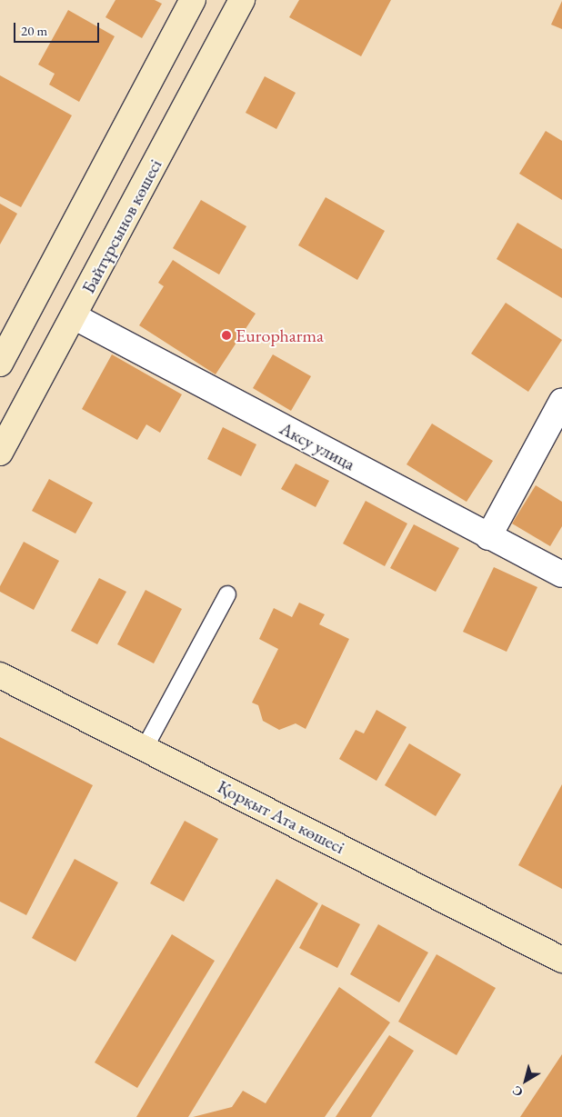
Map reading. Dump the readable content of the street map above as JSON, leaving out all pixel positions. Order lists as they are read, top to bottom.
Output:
{
  "streets": {
    "main road": ["Байтұрсынов көшесі", "Қорқыт Ата көшесі"],
    "street": ["Аксу улица"]
  },
  "crossings": [
    ["Байтұрсынов көшесі", "Аксу улица"]
  ],
  "places": ["Europharma"],
  "scale_bar": "20 m",
  "north": "bottom left"
}
